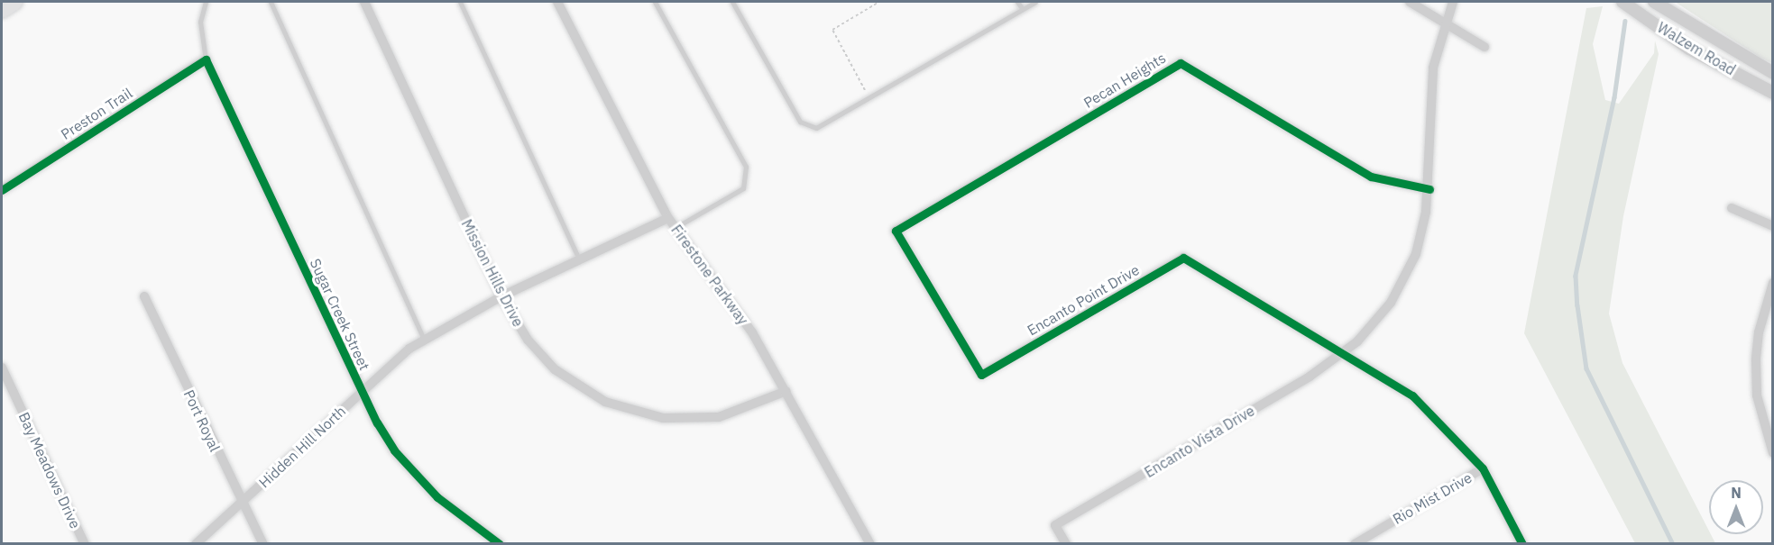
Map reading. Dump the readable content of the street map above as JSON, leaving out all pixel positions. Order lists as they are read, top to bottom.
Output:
{
  "streets": {
    "street": [
      "Walzem Road",
      "Pecan Heights",
      "Preston Trail",
      "Mission Hills Drive",
      "Firestone Parkway",
      "Encanto Point Drive",
      "Sugar Creek Street",
      "Port Royal",
      "Encanto Vista Drive",
      "Hidden Hill North",
      "Bay Meadows Drive",
      "Rio Mist Drive"
    ]
  },
  "crossings": [
    ["Pecan Heights", "Encanto Point Drive"],
    ["Preston Trail", "Sugar Creek Street"],
    ["Mission Hills Drive", "Firestone Parkway"],
    ["Mission Hills Drive", "Hidden Hill North"],
    ["Firestone Parkway", "Hidden Hill North"],
    ["Encanto Point Drive", "Encanto Vista Drive"],
    ["Encanto Point Drive", "Rio Mist Drive"],
    ["Sugar Creek Street", "Hidden Hill North"],
    ["Port Royal", "Hidden Hill North"]
  ],
  "north": "top"
}
